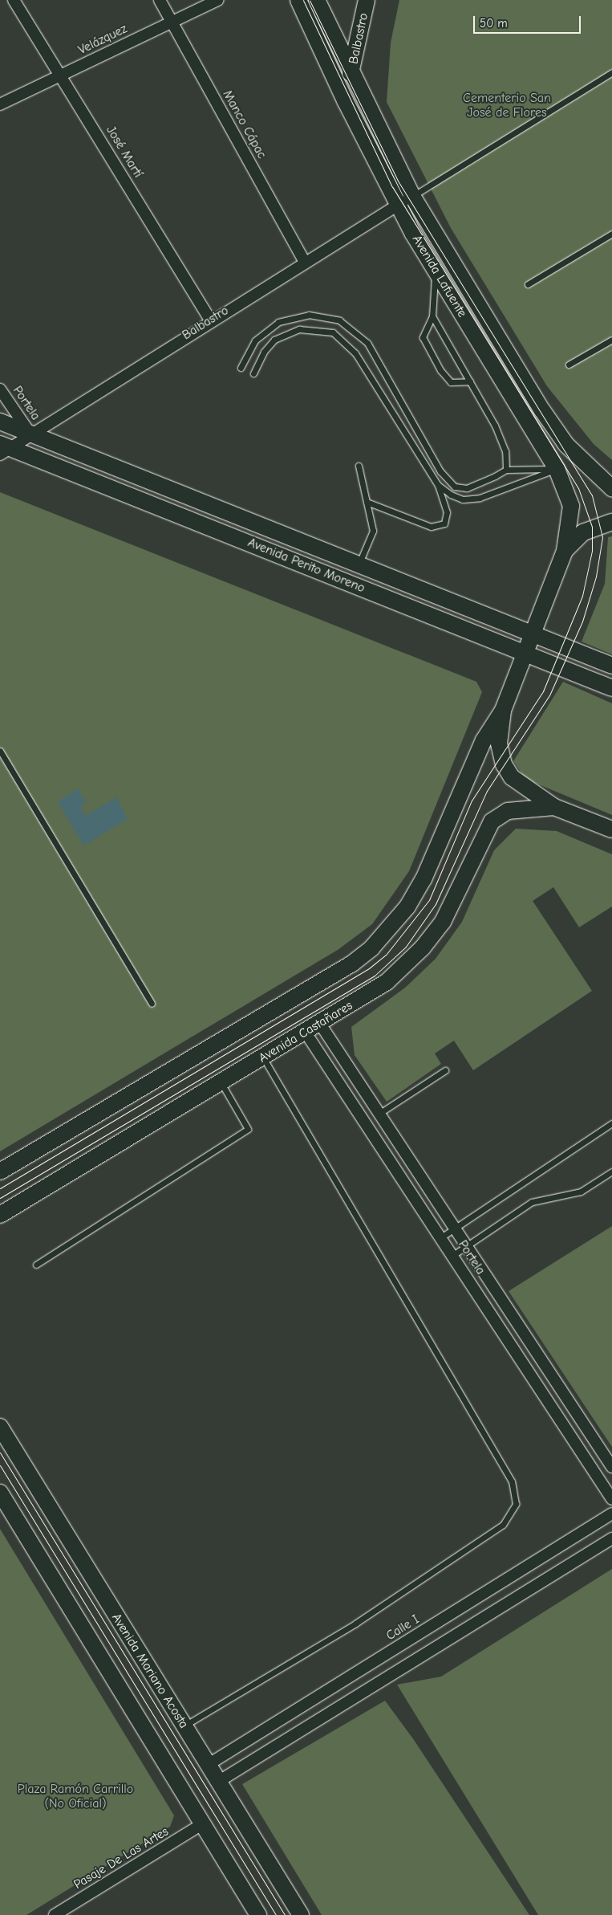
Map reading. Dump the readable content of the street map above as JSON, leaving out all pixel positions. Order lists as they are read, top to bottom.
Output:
{
  "streets": {
    "main road": [
      "Balbastro",
      "Avenida Lafuente",
      "Avenida Perito Moreno",
      "Avenida Castañares",
      "Avenida Mariano Acosta"
    ],
    "street": [
      "Velázquez",
      "Manco Cápac",
      "José Martí",
      "Portela",
      "Calle I",
      "Pasaje De Las Artes"
    ]
  },
  "crossings": [
    ["Balbastro", "Manco Cápac"],
    ["Balbastro", "José Martí"],
    ["Balbastro", "Avenida Lafuente"],
    ["Balbastro", "Portela"],
    ["Balbastro", "Avenida Perito Moreno"],
    ["Velázquez", "Manco Cápac"],
    ["Velázquez", "José Martí"],
    ["Avenida Lafuente", "Avenida Perito Moreno"],
    ["Portela", "Avenida Perito Moreno"],
    ["Portela", "Avenida Castañares"],
    ["Calle I", "Avenida Mariano Acosta"]
  ],
  "parks": ["Cementerio San José de Flores", "Plaza Ramón Carrillo (No Oficial)"],
  "scale_bar": "50 m"
}
